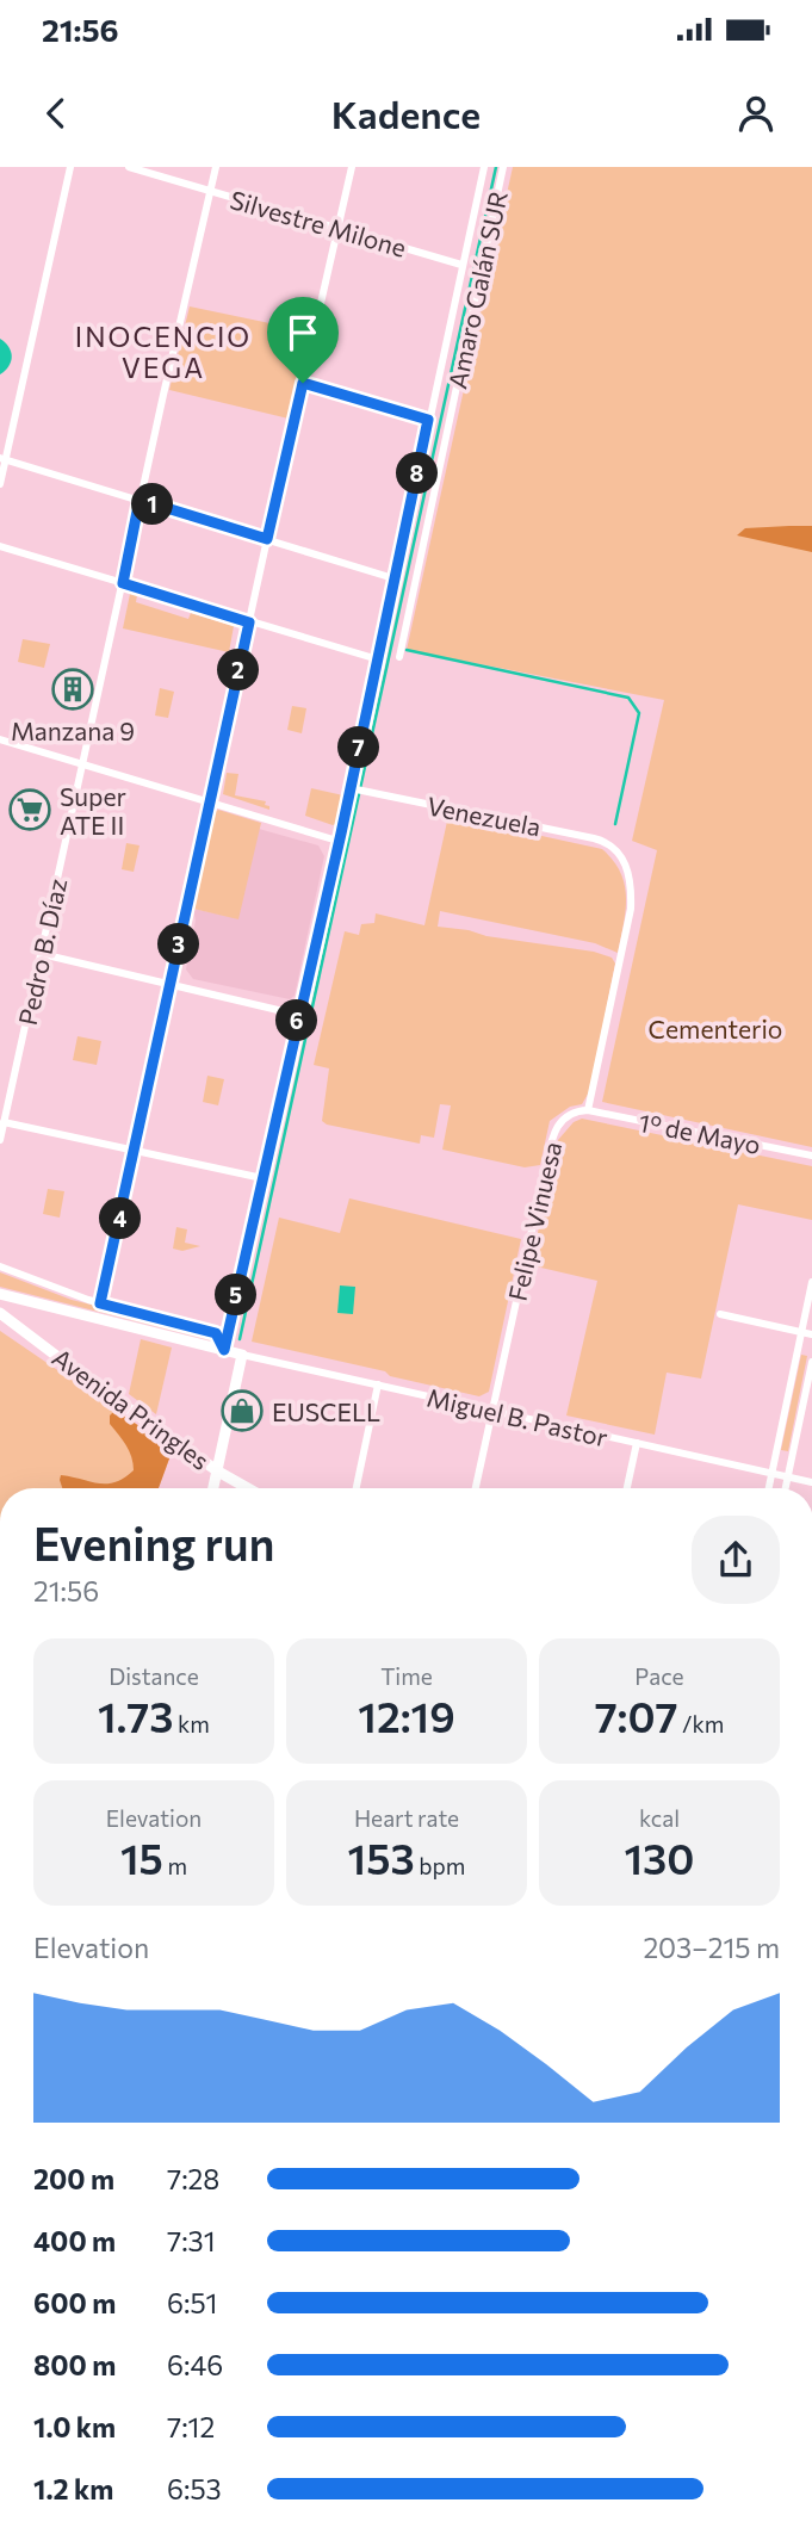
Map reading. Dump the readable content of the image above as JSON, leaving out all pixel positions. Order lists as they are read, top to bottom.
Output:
{
  "streets": {
    "street": [
      "Silvestre Milone",
      "Amaro Galán SUR",
      "Venezuela",
      "Pedro B. Díaz",
      "1º de Mayo",
      "Felipe Vinuesa",
      "Avenida Pringles",
      "Miguel B. Pastor"
    ]
  },
  "crossings": [
    ["Silvestre Milone", "Pedro B. Díaz"],
    ["Venezuela", "1º de Mayo"],
    ["Venezuela", "Felipe Vinuesa"],
    ["1º de Mayo", "Felipe Vinuesa"],
    ["Felipe Vinuesa", "Miguel B. Pastor"]
  ],
  "districts": ["INOCENCIO VEGA"],
  "parks": ["Cementerio"],
  "places": {
    "building": ["Manzana 9"],
    "supermarket": ["Super ATE II"],
    "shop": ["EUSCELL"]
  },
  "page": {
    "status": "21:56",
    "header": "Kadence",
    "pins": [
      "8",
      "1",
      "2",
      "7",
      "3",
      "6",
      "4",
      "5"
    ],
    "heading": ["Evening run", "21:56"],
    "stats": [
      ["Distance", "1.73 km"],
      ["Time", "12:19"],
      ["Pace", "7:07 /km"],
      ["Elevation", "15 m"],
      ["Heart rate", "153 bpm"],
      ["kcal", "130"]
    ],
    "chart": ["Elevation", "203–215 m"],
    "list": [
      {
        "name": "200 m",
        "note": "7:28"
      },
      {
        "name": "400 m",
        "note": "7:31"
      },
      {
        "name": "600 m",
        "note": "6:51"
      },
      {
        "name": "800 m",
        "note": "6:46"
      },
      {
        "name": "1.0 km",
        "note": "7:12"
      },
      {
        "name": "1.2 km",
        "note": "6:53"
      }
    ]
  }
}
